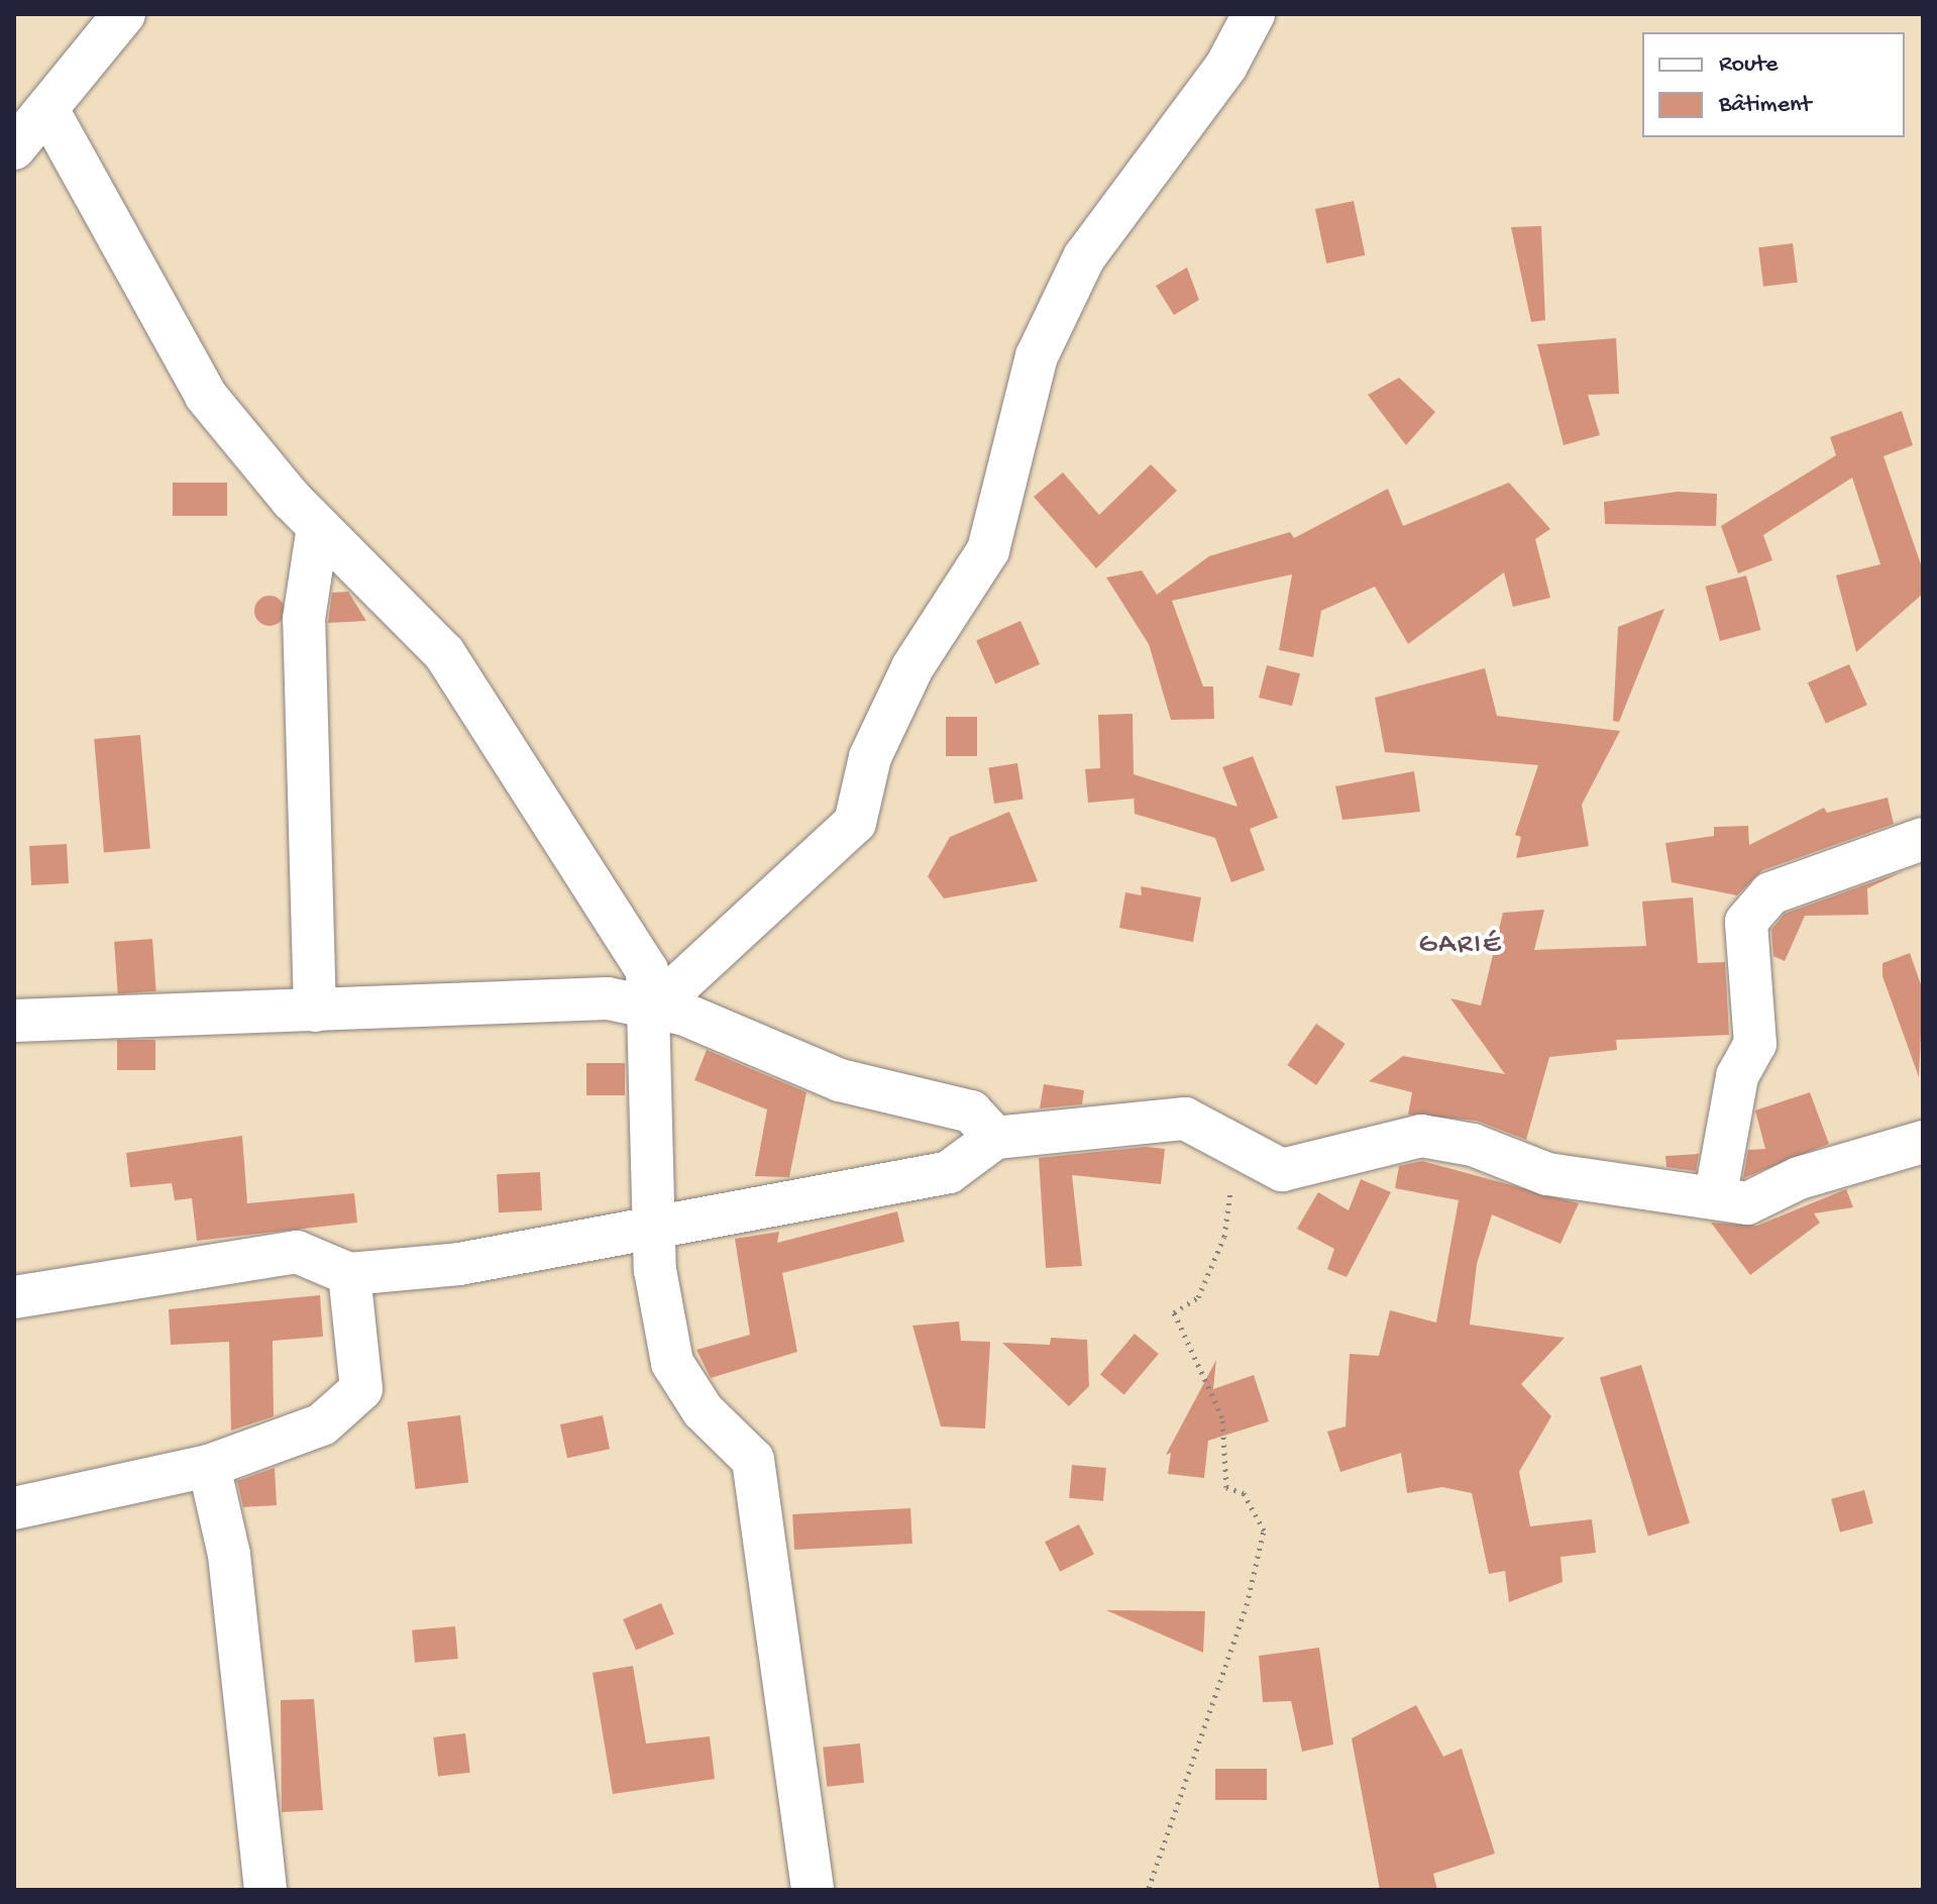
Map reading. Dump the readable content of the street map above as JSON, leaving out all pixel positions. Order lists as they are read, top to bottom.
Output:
{
  "districts": ["GARIÉ"],
  "legend": ["Route", "Bâtiment"]
}
